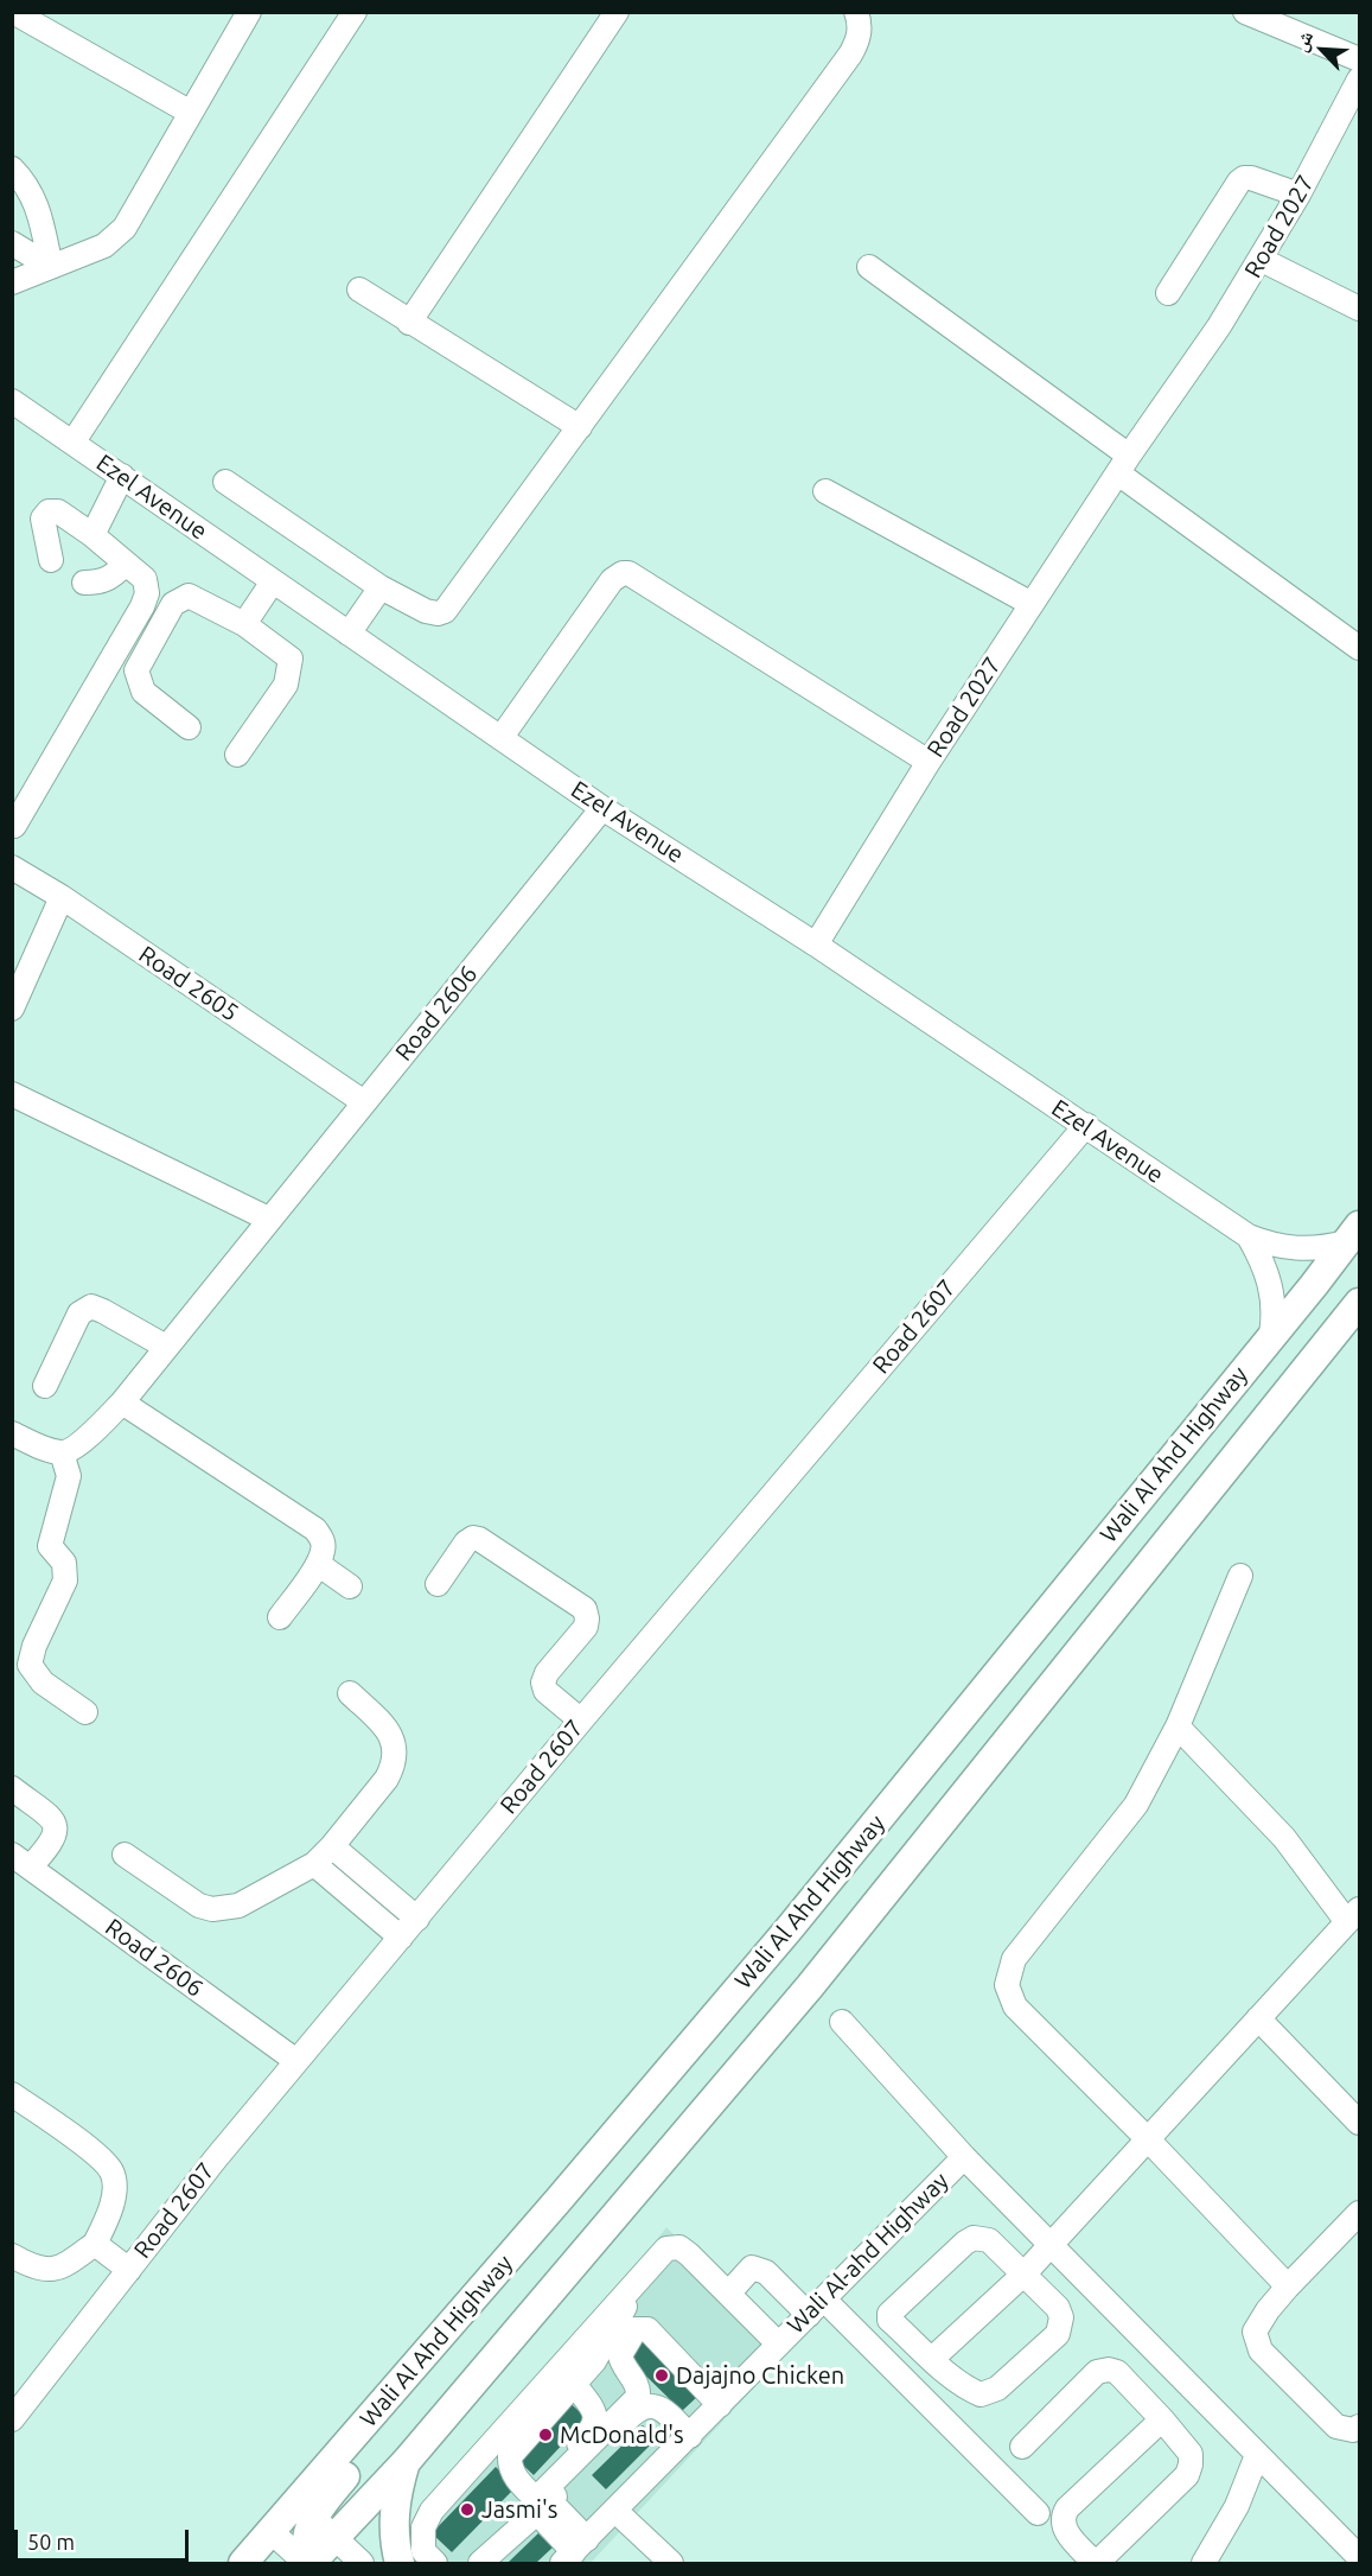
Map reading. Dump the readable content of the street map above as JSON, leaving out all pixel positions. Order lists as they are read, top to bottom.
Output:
{
  "streets": {
    "main road": ["Wali Al Ahd Highway"],
    "street": [
      "Road 2027",
      "Ezel Avenue",
      "Road 2605",
      "Road 2606",
      "Road 2607",
      "Wali Al-ahd Highway"
    ]
  },
  "crossings": [
    ["Road 2027", "Ezel Avenue"],
    ["Ezel Avenue", "Road 2606"],
    ["Ezel Avenue", "Road 2607"],
    ["Ezel Avenue", "Wali Al Ahd Highway"],
    ["Road 2605", "Road 2606"],
    ["Road 2606", "Road 2607"]
  ],
  "places": ["Dajajno Chicken", "McDonald's", "Jasmi's"],
  "scale_bar": "50 m",
  "north": "top left"
}
